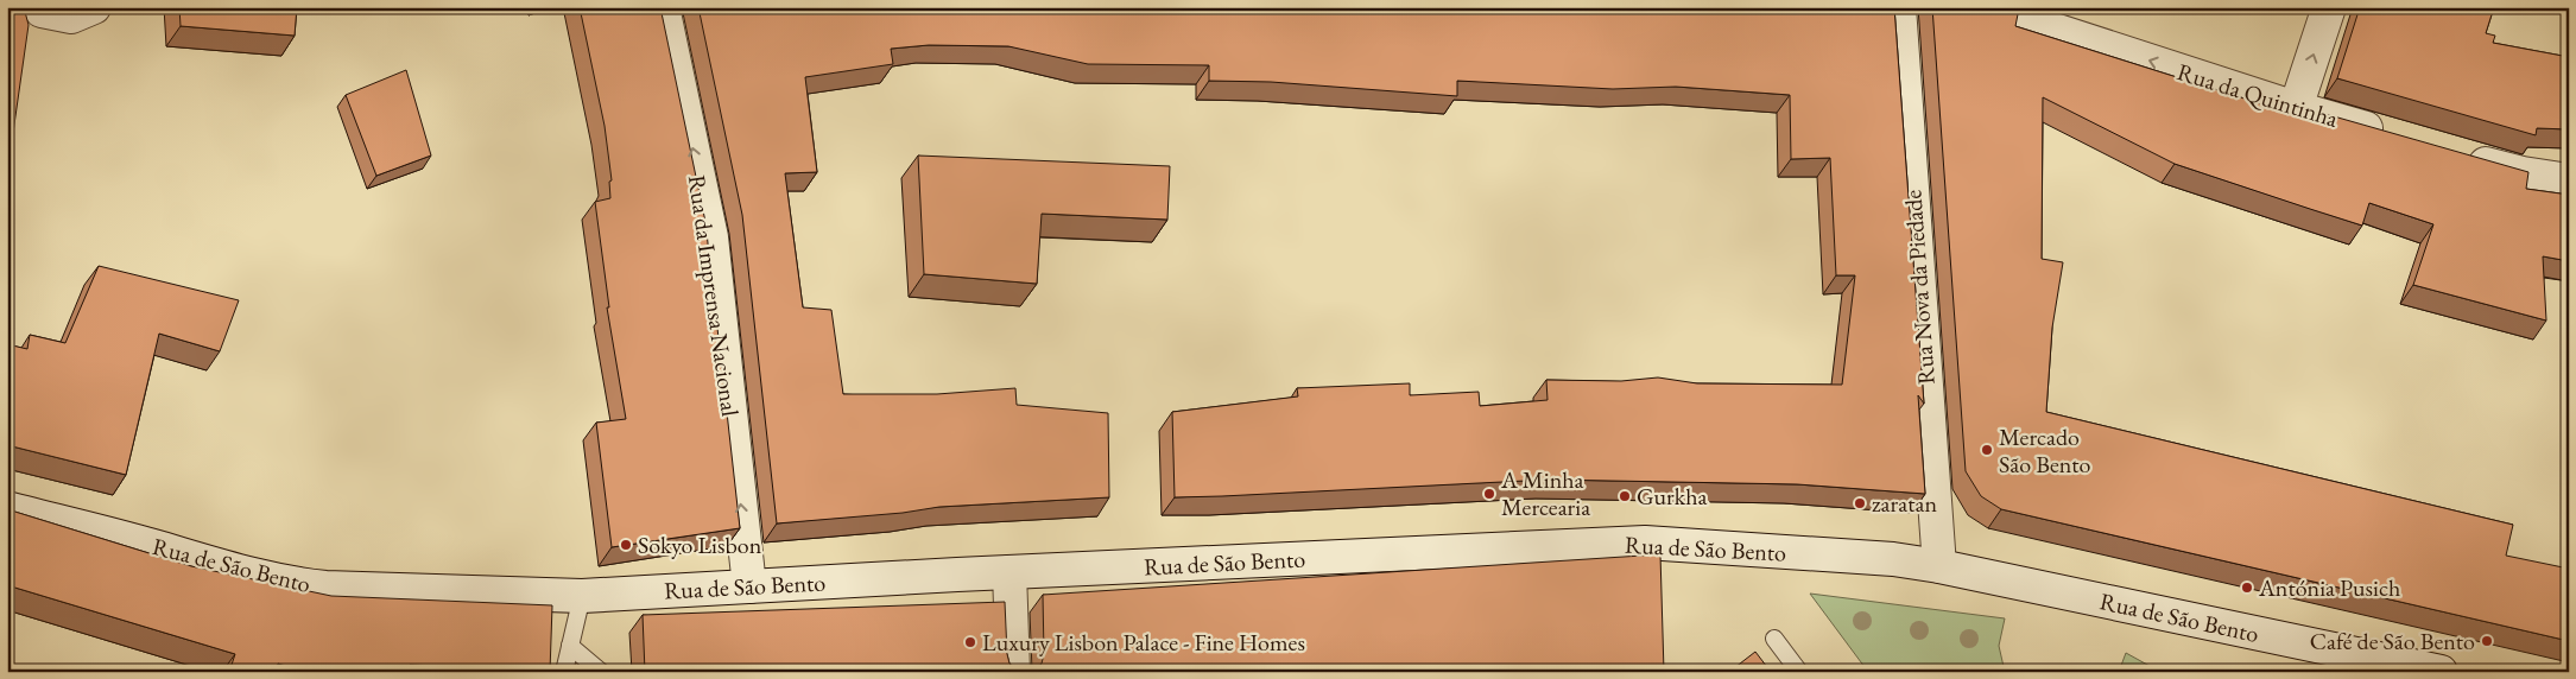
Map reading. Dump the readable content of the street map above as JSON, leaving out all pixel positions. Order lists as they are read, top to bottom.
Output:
{
  "streets": {
    "street": [
      "Rua da Quintinha",
      "Rua Nova da Piedade",
      "Rua da Imprensa Nacional",
      "Rua de São Bento"
    ]
  },
  "crossings": [
    ["Rua Nova da Piedade", "Rua de São Bento"],
    ["Rua da Imprensa Nacional", "Rua de São Bento"]
  ],
  "one_way": ["Rua da Quintinha", "Rua da Imprensa Nacional"],
  "places": [
    "Mercado São Bento",
    "A Minha Mercearia",
    "Gurkha",
    "zaratan",
    "Sokyo Lisbon",
    "Antónia Pusich",
    "Café de São Bento",
    "Luxury Lisbon Palace - Fine Homes"
  ]
}
